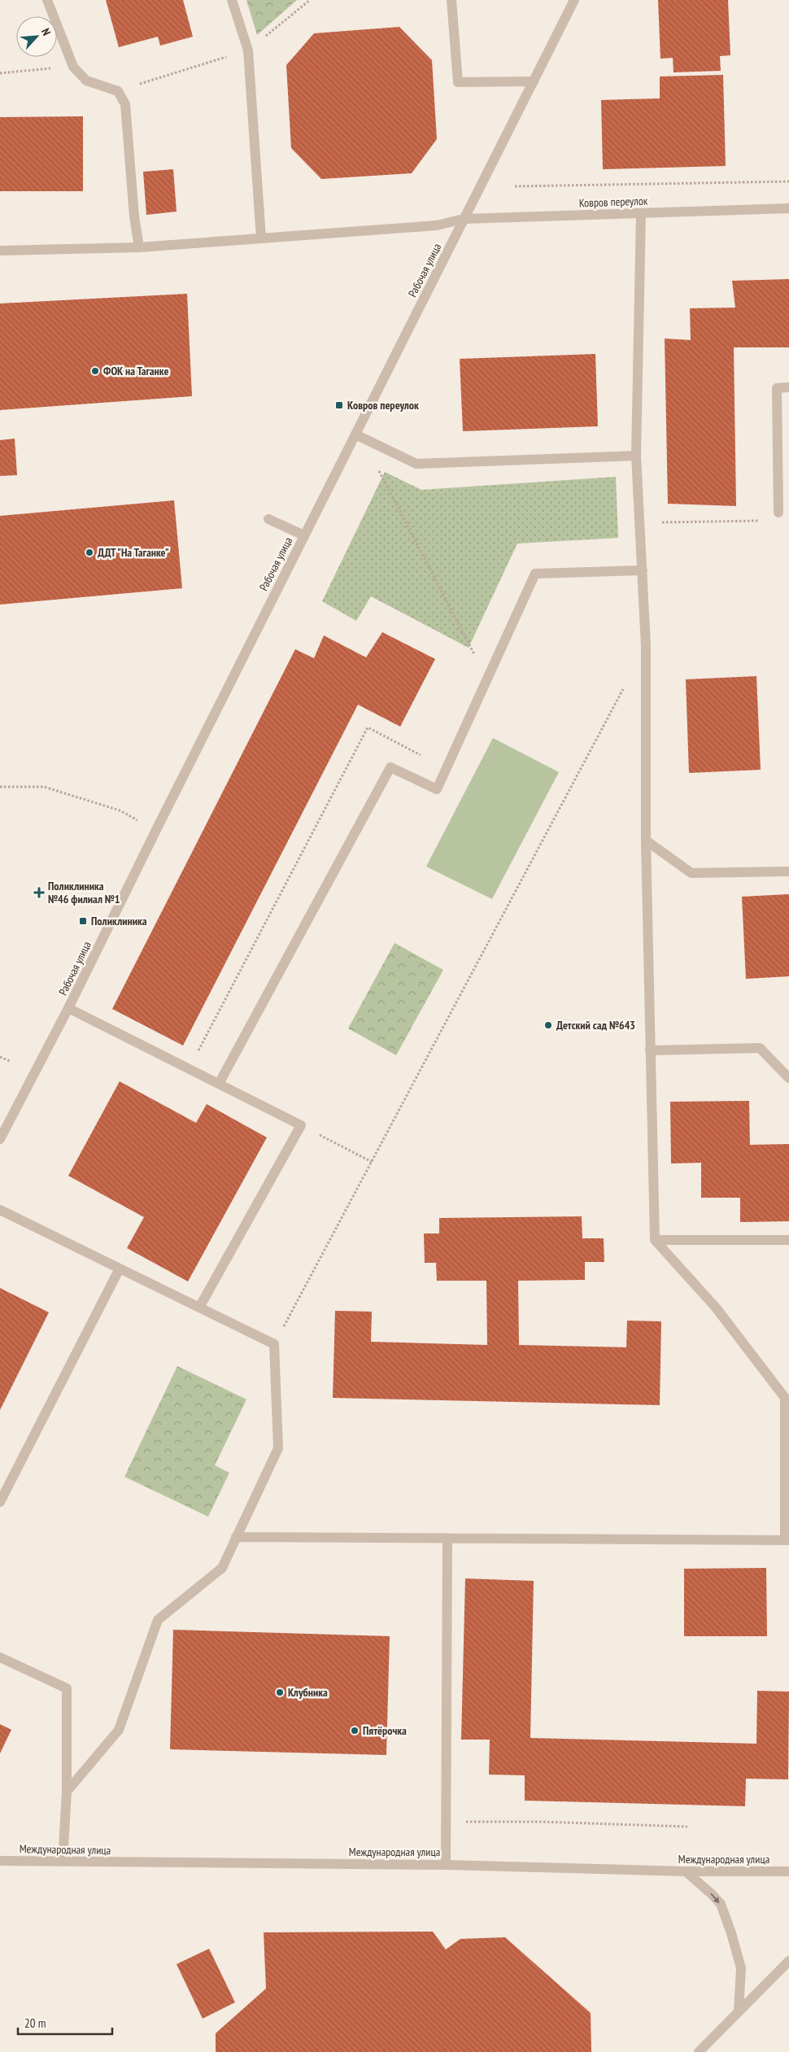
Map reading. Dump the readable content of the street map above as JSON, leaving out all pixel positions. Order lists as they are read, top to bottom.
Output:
{
  "streets": {
    "street": ["Ковров переулок", "Рабочая улица", "Международная улица"]
  },
  "crossings": [
    ["Ковров переулок", "Рабочая улица"]
  ],
  "places": {
    "other": [
      "ФОК на Таганке",
      "ДДТ \"На Таганке\"",
      "Детский сад №643",
      "Клубника",
      "Пятёрочка"
    ],
    "transit": ["Ковров переулок", "Поликлиника"],
    "health": ["Поликлиника №46 филиал №1"]
  },
  "scale_bar": "20 m",
  "north": "top right"
}
